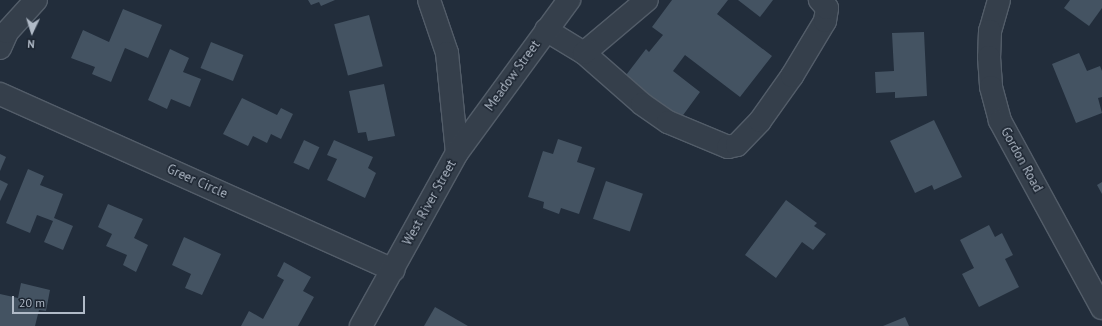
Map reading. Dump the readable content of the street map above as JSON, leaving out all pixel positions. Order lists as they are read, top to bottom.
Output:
{
  "streets": {
    "street": [
      "Meadow Street",
      "Gordon Road",
      "Greer Circle",
      "West River Street"
    ]
  },
  "crossings": [
    ["Meadow Street", "West River Street"],
    ["Greer Circle", "West River Street"]
  ],
  "scale_bar": "20 m",
  "north": "bottom"
}
